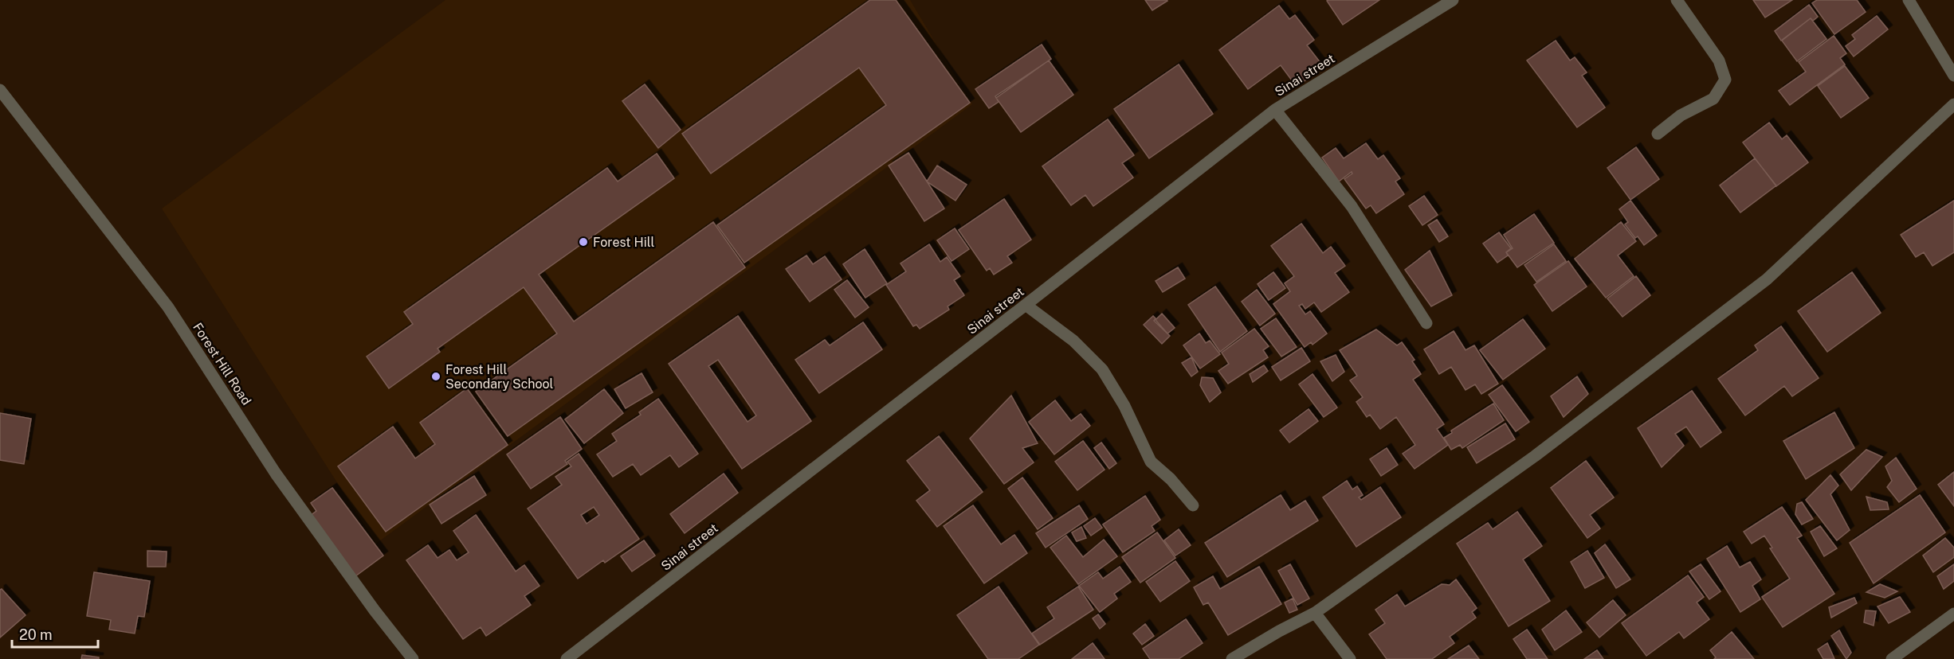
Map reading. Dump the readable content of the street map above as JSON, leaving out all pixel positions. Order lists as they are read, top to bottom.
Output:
{
  "streets": {
    "street": ["Sinai street", "Forest Hill Road"]
  },
  "places": ["Forest Hill", "Forest Hill Secondary School"],
  "scale_bar": "20 m"
}
